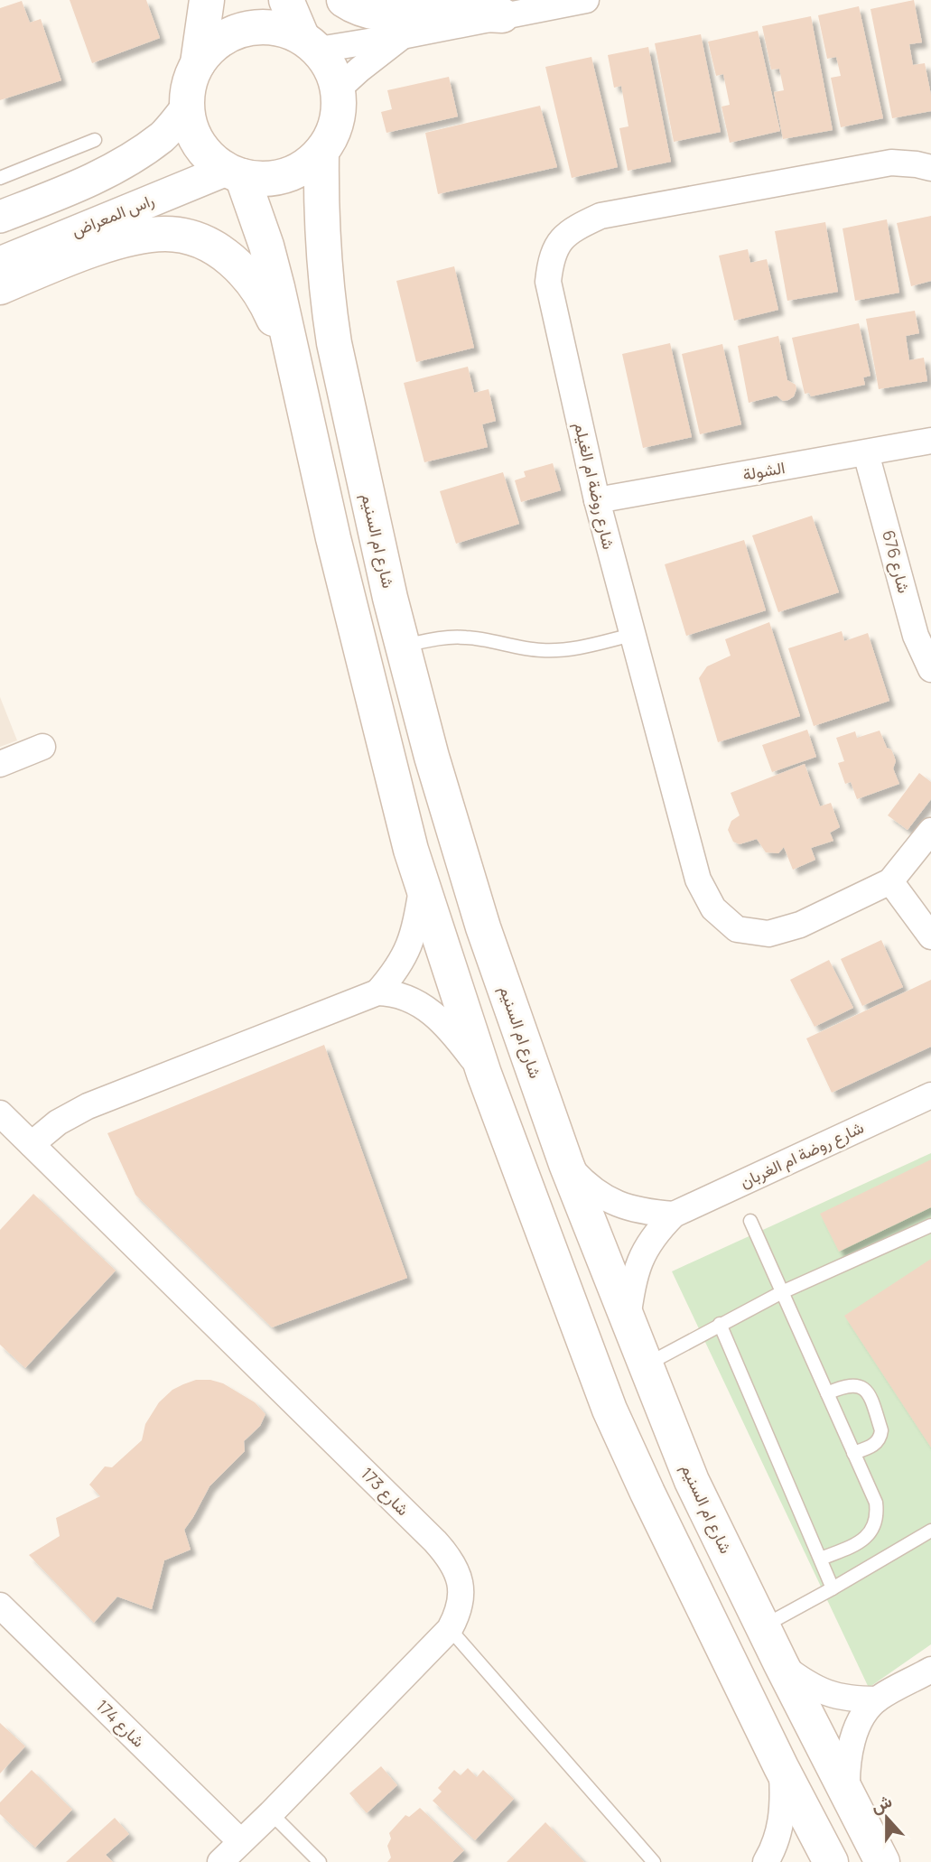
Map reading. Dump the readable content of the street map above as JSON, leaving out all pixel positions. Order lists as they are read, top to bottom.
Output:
{
  "streets": {
    "main road": ["شارع ام السنيم"],
    "street": [
      "راس المعراض",
      "الشولة",
      "شارع روضة ام الغيلم",
      "شارع 676",
      "شارع روضة ام الغربان",
      "شارع 173",
      "شارع 174"
    ]
  },
  "crossings": [
    ["راس المعراض", "شارع ام السنيم"],
    ["الشولة", "شارع روضة ام الغيلم"],
    ["الشولة", "شارع 676"],
    ["شارع ام السنيم", "شارع روضة ام الغربان"],
    ["شارع 173", "شارع 174"]
  ],
  "north": "top"
}
